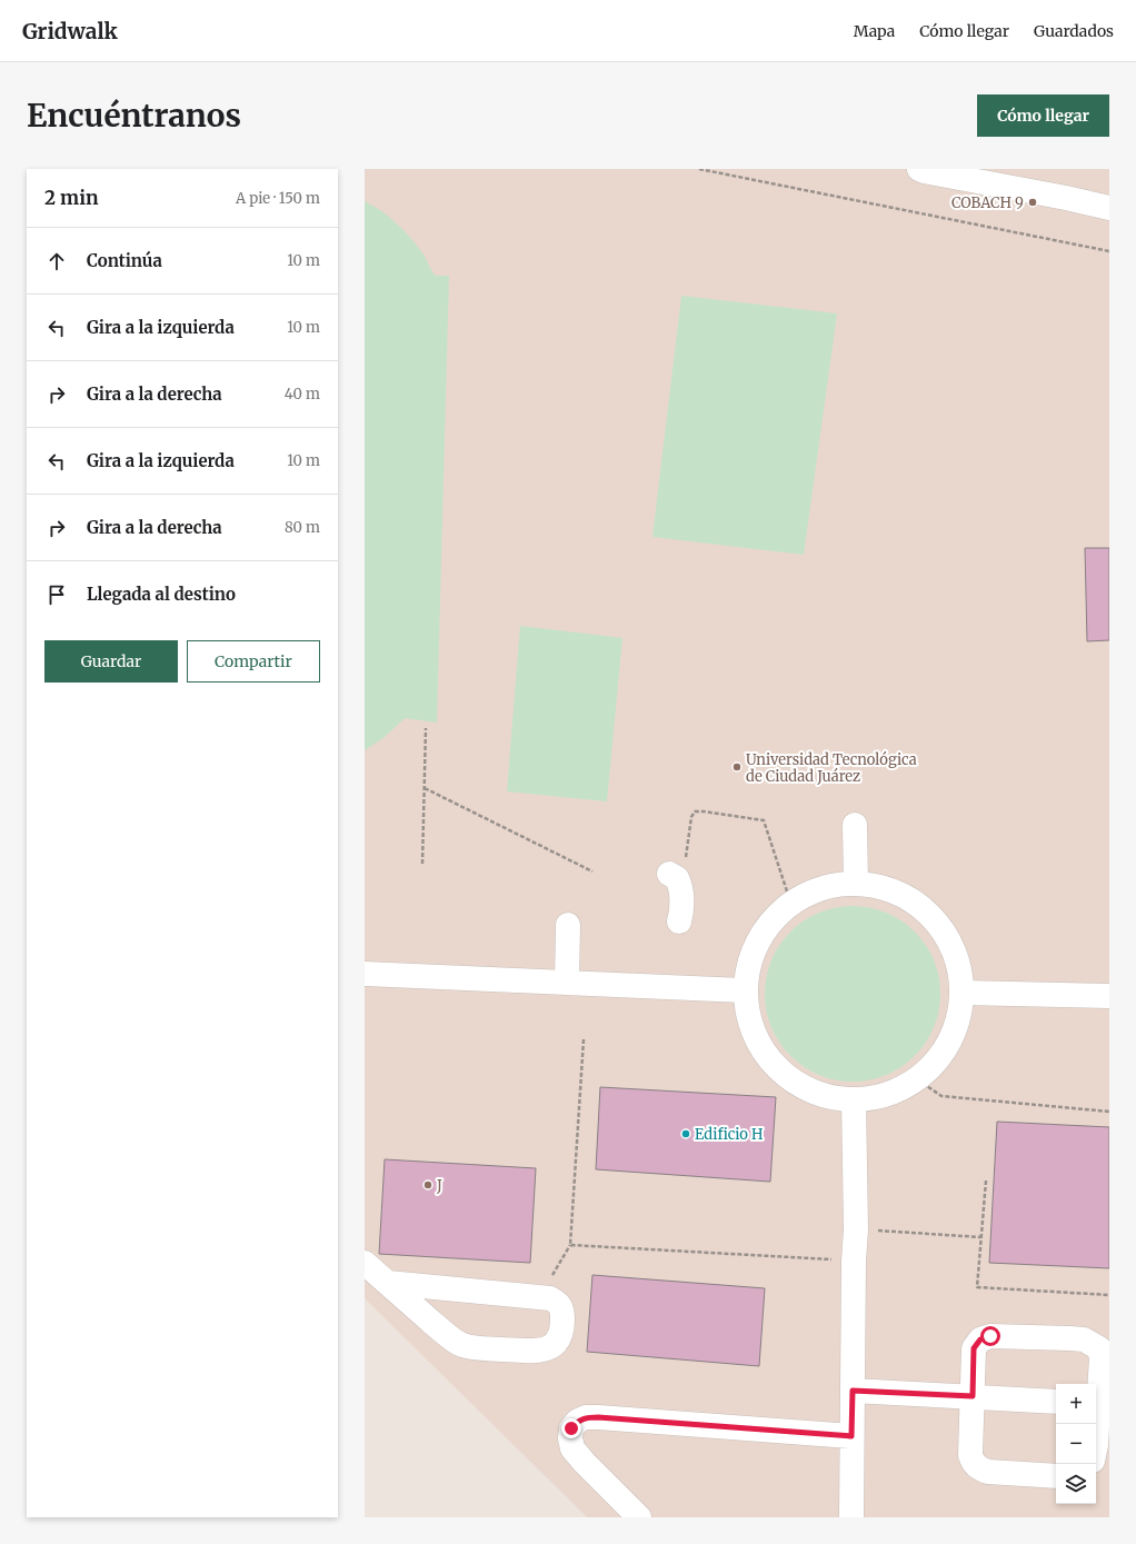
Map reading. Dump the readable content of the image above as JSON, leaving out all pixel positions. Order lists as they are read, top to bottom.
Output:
{
  "places": [
    "COBACH 9",
    "Universidad Tecnológica de Ciudad Juárez",
    "Edificio H",
    "J"
  ],
  "page": {
    "header": "Gridwalk",
    "nav": ["Mapa", "Cómo llegar", "Guardados"],
    "buttons": [
      "Cómo llegar",
      ["Guardar", "Compartir"]
    ],
    "title": "Encuéntranos",
    "heading": ["2 min", "A pie · 150 m"],
    "list": [
      ["Continúa", "10 m"],
      ["Gira a la izquierda", "10 m"],
      ["Gira a la derecha", "40 m"],
      ["Gira a la izquierda", "10 m"],
      ["Gira a la derecha", "80 m"],
      "Llegada al destino"
    ],
    "map_buttons": ["+", "−"]
  }
}
